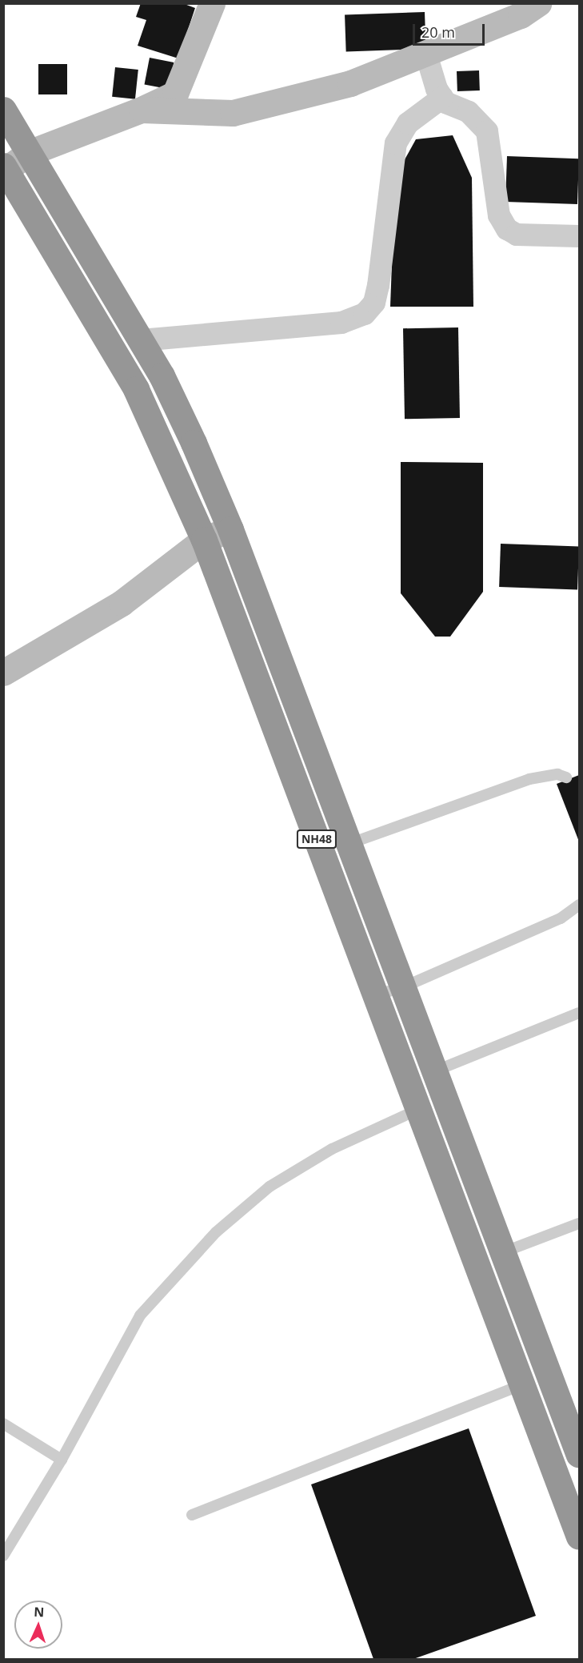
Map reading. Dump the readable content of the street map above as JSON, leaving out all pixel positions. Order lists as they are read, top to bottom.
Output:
{
  "streets": {
    "highway": ["NH48"]
  },
  "scale_bar": "20 m",
  "north": "top"
}
